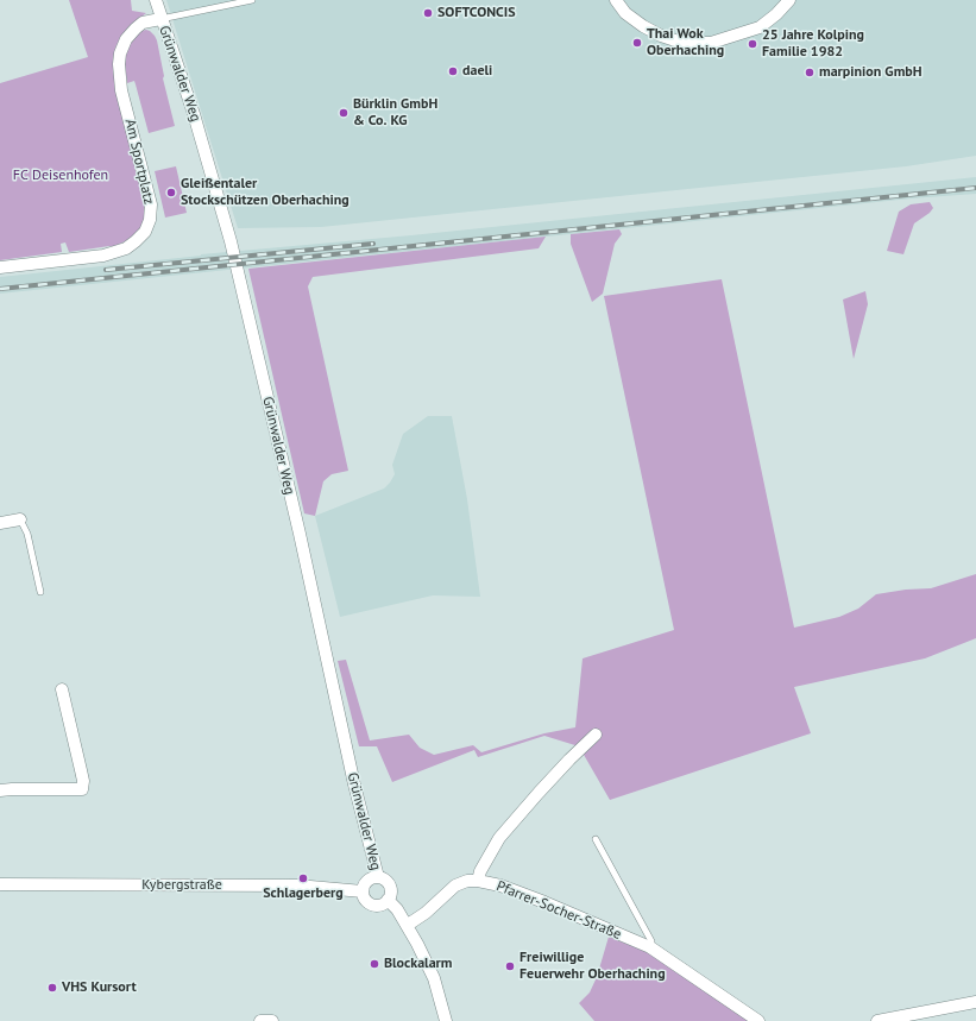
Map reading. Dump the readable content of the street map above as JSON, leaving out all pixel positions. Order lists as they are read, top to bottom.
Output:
{
  "streets": {
    "street": [
      "Grünwalder Weg",
      "Am Sportplatz",
      "Kybergstraße",
      "Pfarrer-Socher-Straße"
    ]
  },
  "crossings": [
    ["Grünwalder Weg", "Am Sportplatz"],
    ["Grünwalder Weg", "Kybergstraße"]
  ],
  "parks": ["FC Deisenhofen"],
  "places": [
    "SOFTCONCIS",
    "Thai Wok Oberhaching",
    "25 Jahre Kolping Familie 1982",
    "daeli",
    "marpinion GmbH",
    "Bürklin GmbH & Co. KG",
    "Gleißentaler Stockschützen Oberhaching",
    "Schlagerberg",
    "Blockalarm",
    "Freiwillige Feuerwehr Oberhaching",
    "VHS Kursort"
  ]
}
